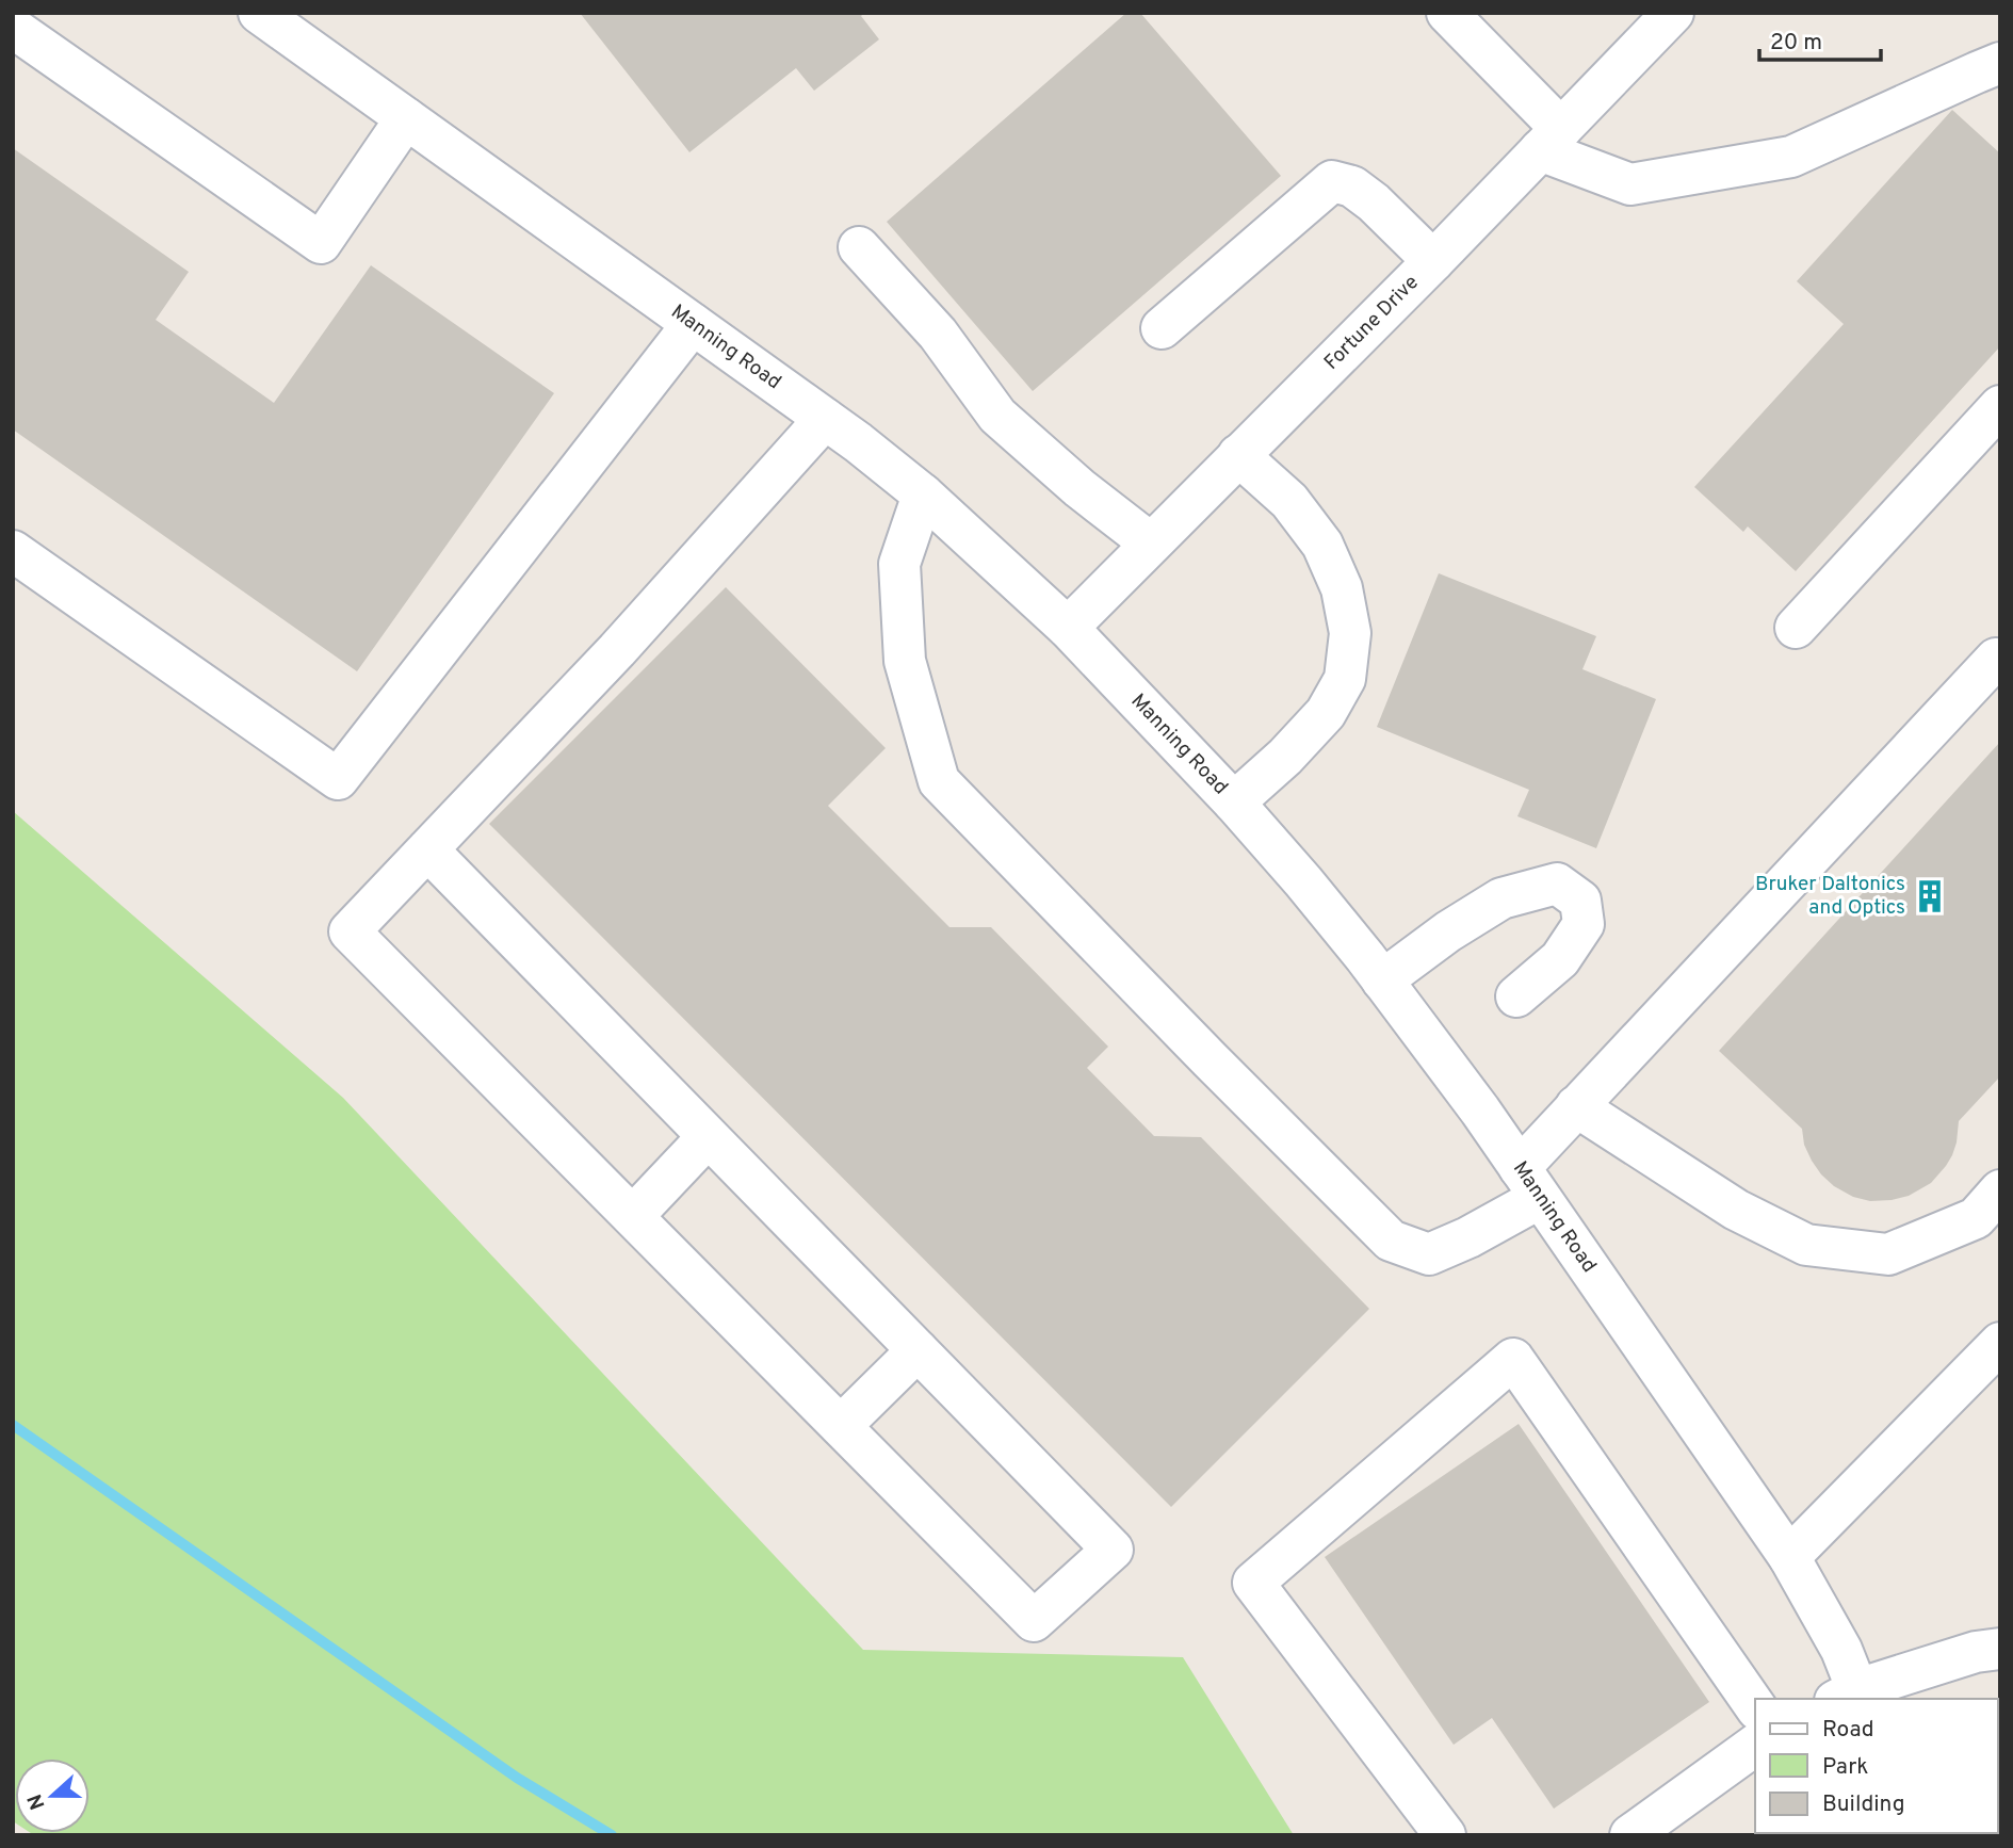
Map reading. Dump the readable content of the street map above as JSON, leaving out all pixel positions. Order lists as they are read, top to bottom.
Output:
{
  "streets": {
    "street": ["Fortune Drive", "Manning Road"]
  },
  "crossings": [
    ["Fortune Drive", "Manning Road"]
  ],
  "places": {
    "building": ["Bruker Daltonics and Optics"]
  },
  "legend": ["Road", "Park", "Building"],
  "scale_bar": "20 m",
  "north": "left"
}
